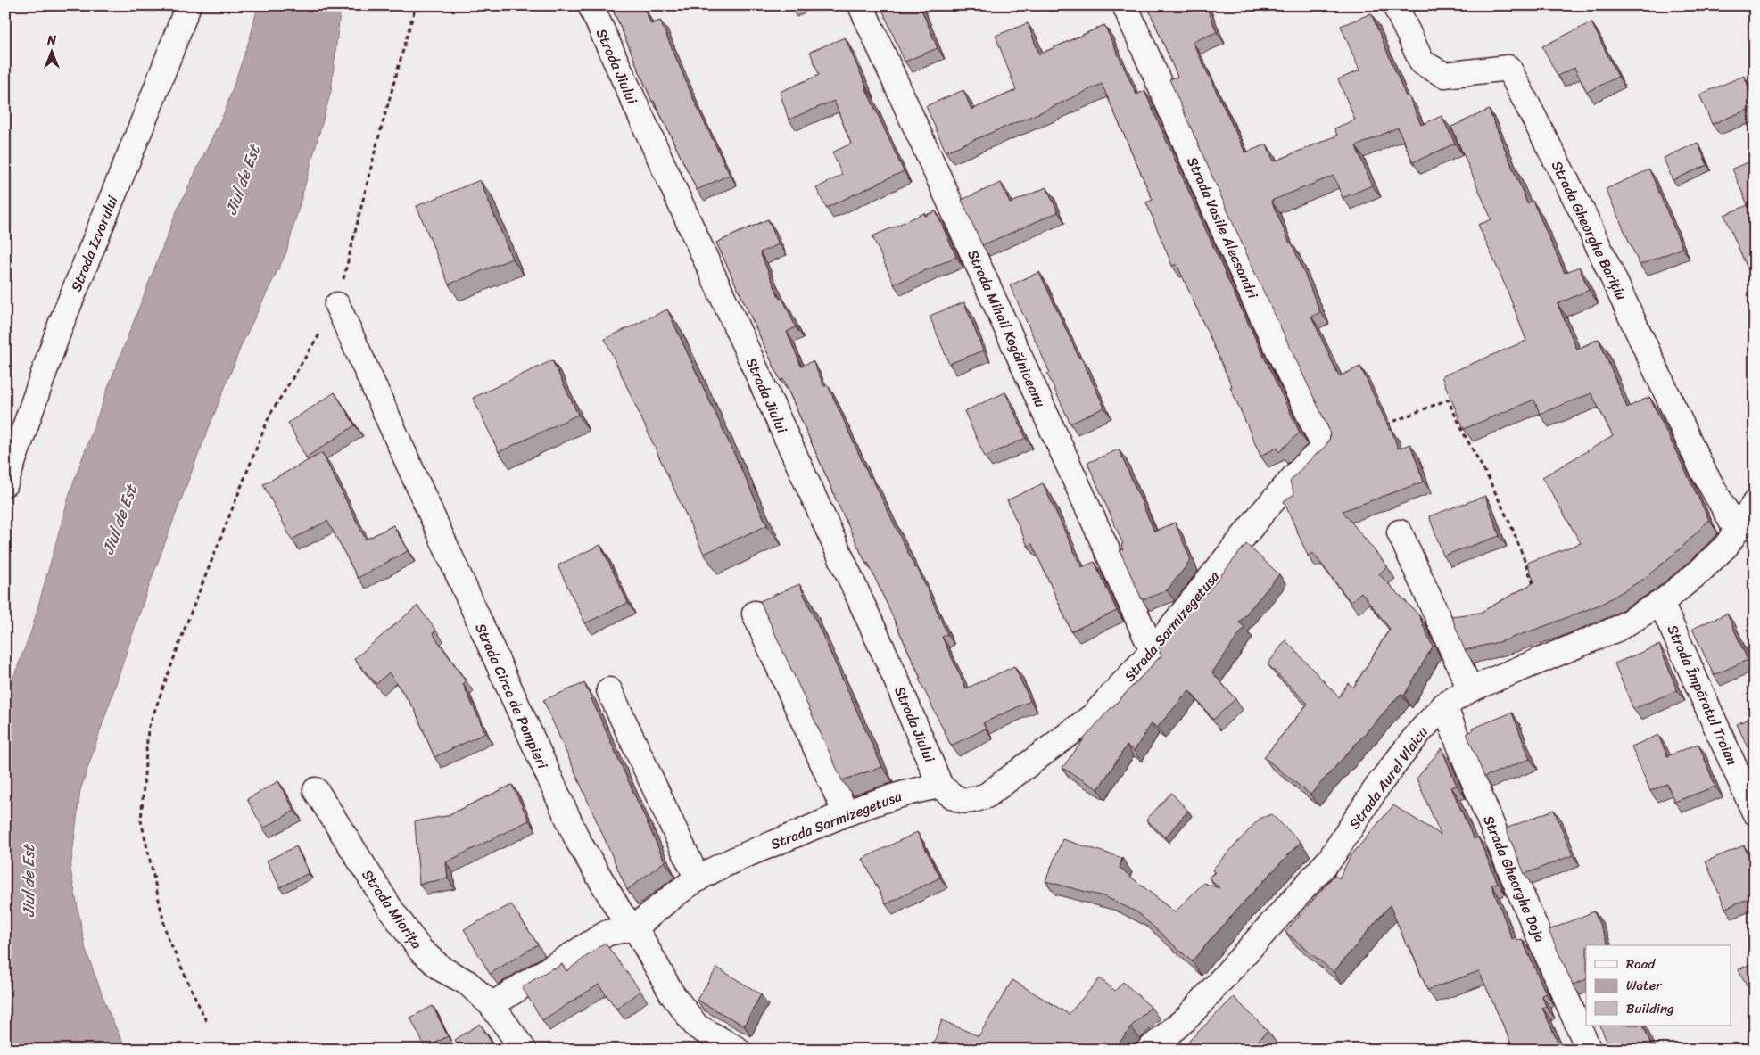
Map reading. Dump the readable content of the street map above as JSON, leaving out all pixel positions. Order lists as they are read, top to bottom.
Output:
{
  "streets": {
    "street": [
      "Strada Jiului",
      "Strada Vasile Alecsandri",
      "Strada Gheorghe Barițiu",
      "Strada Izvorului",
      "Strada Mihail Kogălniceanu",
      "Strada Sarmizegetusa",
      "Strada Împăratul Traian",
      "Strada Circa de Pompieri",
      "Strada Aurel Vlaicu",
      "Strada Gheorghe Doja",
      "Strada Miorița"
    ]
  },
  "crossings": [
    ["Strada Jiului", "Strada Sarmizegetusa"],
    ["Strada Vasile Alecsandri", "Strada Sarmizegetusa"],
    ["Strada Gheorghe Barițiu", "Strada Aurel Vlaicu"],
    ["Strada Mihail Kogălniceanu", "Strada Sarmizegetusa"],
    ["Strada Sarmizegetusa", "Strada Circa de Pompieri"],
    ["Strada Împăratul Traian", "Strada Aurel Vlaicu"],
    ["Strada Aurel Vlaicu", "Strada Gheorghe Doja"]
  ],
  "water": ["Jiul de Est"],
  "legend": ["Road", "Water", "Building"],
  "north": "top"
}
